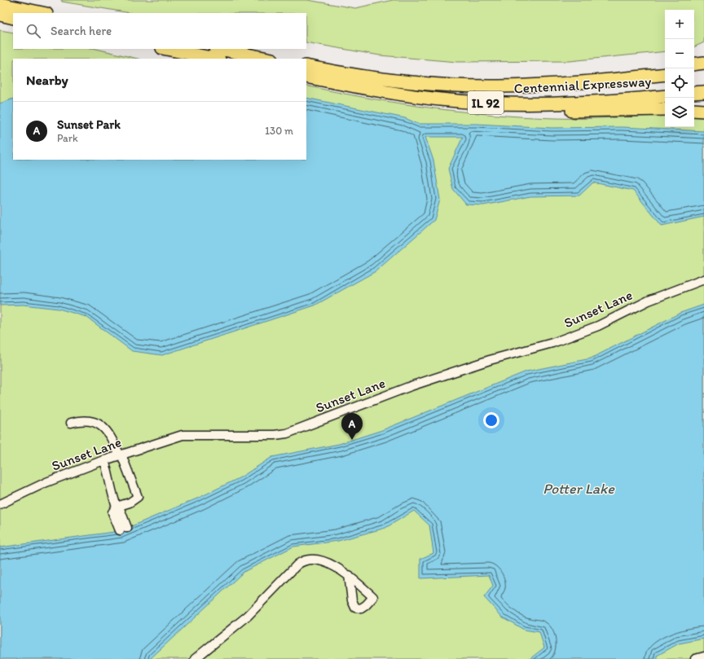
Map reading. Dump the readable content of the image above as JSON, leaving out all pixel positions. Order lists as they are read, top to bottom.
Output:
{
  "streets": {
    "highway": ["Centennial Expressway", "IL 92"],
    "lane": ["Sunset Lane"]
  },
  "water": ["Potter Lake"],
  "page": {
    "map_buttons": ["+", "−"],
    "search": "Search here",
    "heading": "Nearby",
    "list": [
      {
        "mark": "A",
        "name": "Sunset Park",
        "note": "Park",
        "value": "130 m"
      }
    ],
    "pins": "A"
  }
}
